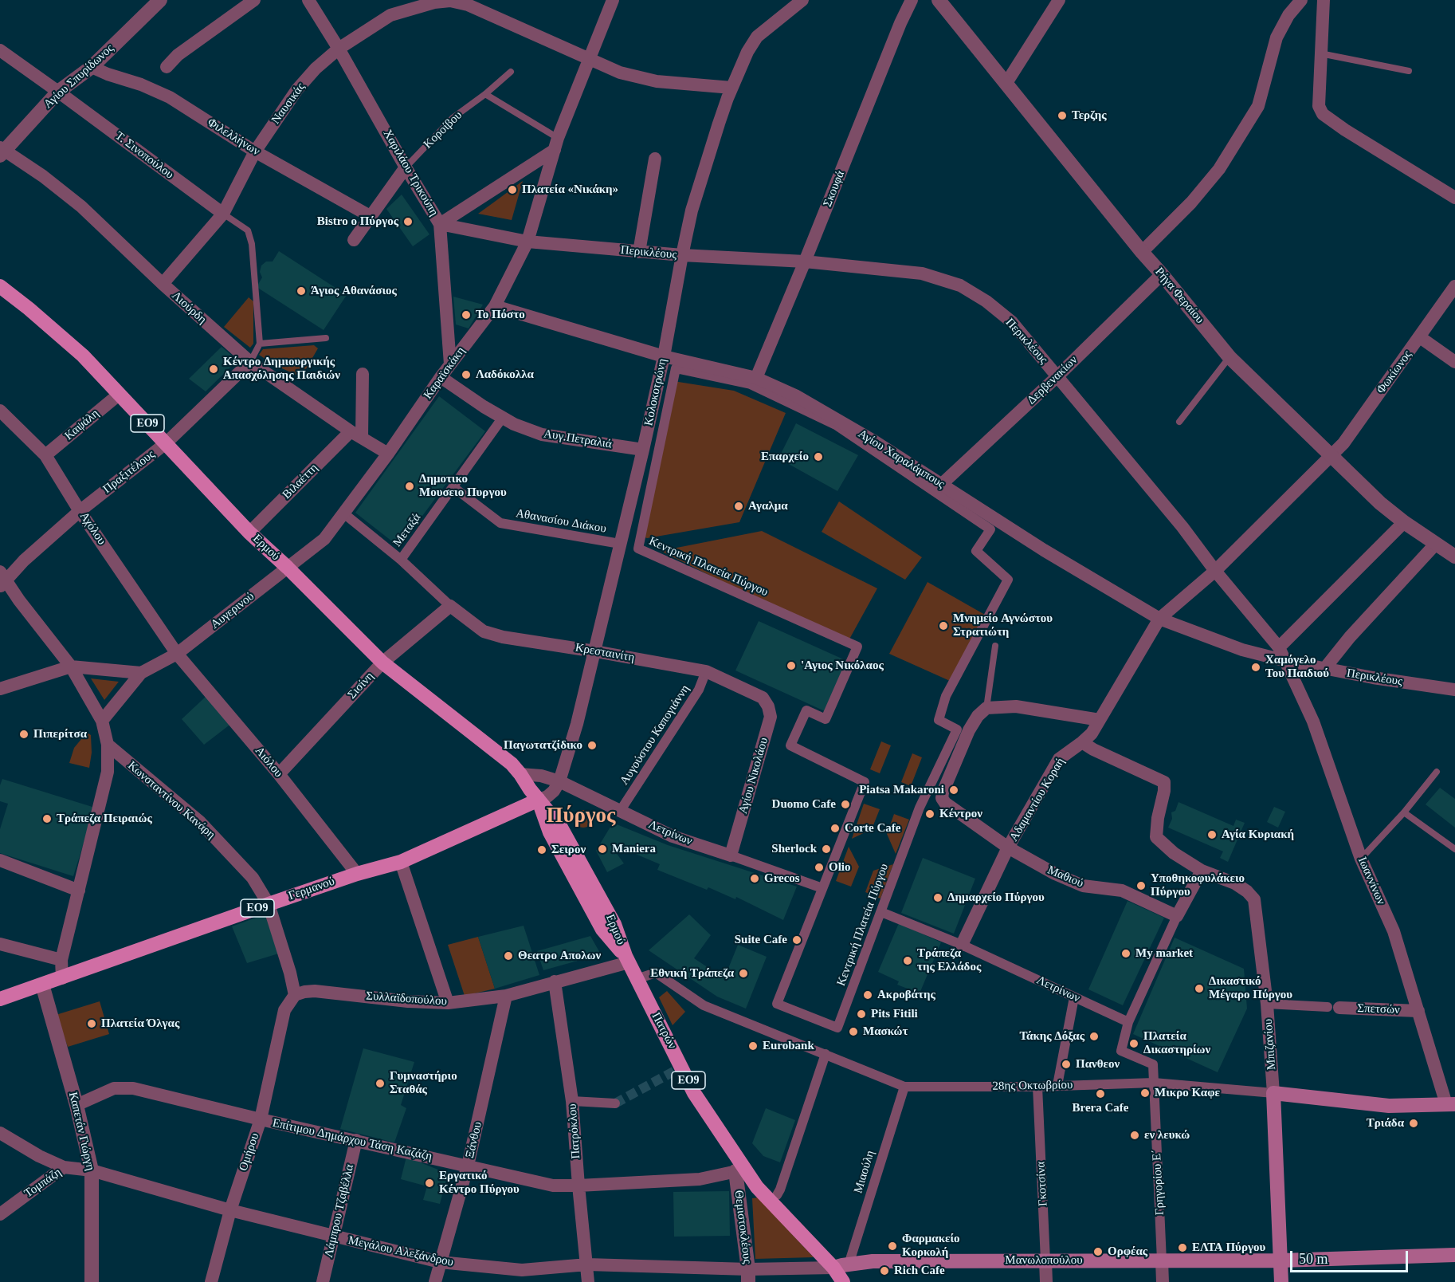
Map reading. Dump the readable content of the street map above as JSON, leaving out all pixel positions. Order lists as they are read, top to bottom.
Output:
{
  "streets": {
    "main road": [
      "ΕΟ9",
      "Ερμού",
      "Γερμανού",
      "Πατρών",
      "Μπιζανίου",
      "28ης Οκτωβρίου",
      "Μανωλοπούλου"
    ],
    "street": [
      "Αγίου Σπυρίδωνος",
      "Ναυσικάς",
      "Κοροίβου",
      "Φιλελλήνων",
      "Τ. Σινοπούλου",
      "Χαριλάου Τρικούπη",
      "Σκουφά",
      "Περικλέους",
      "Ρήγα Φεραίου",
      "Λιούρδη",
      "Φωκίωνος",
      "Καραϊσκάκη",
      "Δερβενακίων",
      "Κολοκοτρώνη",
      "Καψάλη",
      "Αυγ.Πετραλιά",
      "Αγίου Χαραλάμπους",
      "Πραξιτέλους",
      "Βιλαέττη",
      "Αθανασίου Διάκου",
      "Αχόλου",
      "Μεταξά",
      "Κεντρική Πλατεία Πύργου",
      "Αυγερινού",
      "Κρεσταινίτη",
      "Σισίνη",
      "Αυγούστου Καπογιάννη",
      "Αιόλου",
      "Αγίου Νικολάου",
      "Αδαμαντίου Κοραή",
      "Κωνσταντίνου Κανάρη",
      "Λετρίνων",
      "Μαθιού",
      "Ιωαννίνων",
      "Συλλαϊδοπούλου",
      "Σπετσών",
      "Καπετάν Γιώργη",
      "Πατρόκλου",
      "Επίτιμου Δημάρχου Τάση Καζάζη",
      "Ξάνθου",
      "Ομήρου",
      "Μιαούλη",
      "Γρηγορίου Ε΄",
      "Τομπάζη",
      "Γκοτσίνα",
      "Λάμπρου Τζαβέλλα",
      "Θεμιστοκλέους",
      "Μεγάλου Αλεξάνδρου"
    ]
  },
  "crossings": [
    ["Αγίου Σπυρίδωνος", "Φιλελλήνων"],
    ["Αγίου Σπυρίδωνος", "Τ. Σινοπούλου"],
    ["Αγίου Σπυρίδωνος", "Λιούρδη"],
    ["Ναυσικάς", "Φιλελλήνων"],
    ["Ναυσικάς", "Τ. Σινοπούλου"],
    ["Ναυσικάς", "Χαριλάου Τρικούπη"],
    ["Ναυσικάς", "Λιούρδη"],
    ["Ναυσικάς", "Καραϊσκάκη"],
    ["Ναυσικάς", "Κολοκοτρώνη"],
    ["Κοροίβου", "Φιλελλήνων"],
    ["Κοροίβου", "Χαριλάου Τρικούπη"],
    ["Χαριλάου Τρικούπη", "Περικλέους"],
    ["Χαριλάου Τρικούπη", "Καραϊσκάκη"],
    ["Σκουφά", "Περικλέους"],
    ["Σκουφά", "Αγίου Χαραλάμπους"],
    ["Περικλέους", "Φωκίωνος"],
    ["Περικλέους", "Καραϊσκάκη"],
    ["Περικλέους", "Δερβενακίων"],
    ["Περικλέους", "Κολοκοτρώνη"],
    ["Περικλέους", "Αγίου Χαραλάμπους"],
    ["Περικλέους", "Αδαμαντίου Κοραή"],
    ["Περικλέους", "Ιωαννίνων"],
    ["Ρήγα Φεραίου", "Φωκίωνος"],
    ["Ρήγα Φεραίου", "Δερβενακίων"],
    ["Λιούρδη", "Καραϊσκάκη"],
    ["Λιούρδη", "Πραξιτέλους"],
    ["Λιούρδη", "Βιλαέττη"],
    ["Φωκίωνος", "Αδαμαντίου Κοραή"],
    ["Καραϊσκάκη", "Αυγ.Πετραλιά"],
    ["Καραϊσκάκη", "Αγίου Χαραλάμπους"],
    ["Καραϊσκάκη", "Ερμού"],
    ["Καραϊσκάκη", "Αυγερινού"],
    ["Δερβενακίων", "Αγίου Χαραλάμπους"],
    ["Κολοκοτρώνη", "Αυγ.Πετραλιά"],
    ["Κολοκοτρώνη", "Αγίου Χαραλάμπους"],
    ["Κολοκοτρώνη", "Αθανασίου Διάκου"],
    ["Κολοκοτρώνη", "Ερμού"],
    ["Κολοκοτρώνη", "Κρεσταινίτη"],
    ["Κολοκοτρώνη", "Λετρίνων"],
    ["Κολοκοτρώνη", "Γερμανού"],
    ["Καψάλη", "Αχόλου"],
    ["Καψάλη", "Ερμού"],
    ["Αγίου Χαραλάμπους", "Αδαμαντίου Κοραή"],
    ["Αγίου Χαραλάμπους", "Ιωαννίνων"],
    ["Πραξιτέλους", "Αχόλου"],
    ["Πραξιτέλους", "Ερμού"],
    ["Βιλαέττη", "Ερμού"],
    ["Αθανασίου Διάκου", "Μεταξά"],
    ["Αχόλου", "Αυγερινού"],
    ["Αχόλου", "Αιόλου"],
    ["Ερμού", "Αυγερινού"],
    ["Ερμού", "Σισίνη"],
    ["Ερμού", "Λετρίνων"],
    ["Ερμού", "Γερμανού"],
    ["Ερμού", "Συλλαϊδοπούλου"],
    ["Ερμού", "Πατρών"],
    ["Κεντρική Πλατεία Πύργου", "Λετρίνων"],
    ["Αυγερινού", "Αιόλου"],
    ["Κρεσταινίτη", "Σισίνη"],
    ["Κρεσταινίτη", "Αυγούστου Καπογιάννη"],
    ["Κρεσταινίτη", "Αγίου Νικολάου"],
    ["Σισίνη", "Αιόλου"],
    ["Αυγούστου Καπογιάννη", "Λετρίνων"],
    ["Αιόλου", "Γερμανού"],
    ["Αγίου Νικολάου", "Λετρίνων"],
    ["Αδαμαντίου Κοραή", "Λετρίνων"],
    ["Αδαμαντίου Κοραή", "Μαθιού"],
    ["Αδαμαντίου Κοραή", "Μπιζανίου"],
    ["Κωνσταντίνου Κανάρη", "Γερμανού"],
    ["Κωνσταντίνου Κανάρη", "Συλλαϊδοπούλου"],
    ["Κωνσταντίνου Κανάρη", "Ομήρου"],
    ["Λετρίνων", "Γρηγορίου Ε΄"],
    ["Ιωαννίνων", "Σπετσών"],
    ["Ιωαννίνων", "28ης Οκτωβρίου"],
    ["Γερμανού", "Καπετάν Γιώργη"],
    ["Συλλαϊδοπούλου", "Πατρών"],
    ["Συλλαϊδοπούλου", "Πατρόκλου"],
    ["Συλλαϊδοπούλου", "Ξάνθου"],
    ["Συλλαϊδοπούλου", "Ομήρου"],
    ["Σπετσών", "Μπιζανίου"],
    ["Πατρών", "28ης Οκτωβρίου"],
    ["Πατρών", "Επίτιμου Δημάρχου Τάση Καζάζη"],
    ["Πατρών", "Μιαούλη"],
    ["Πατρών", "Θεμιστοκλέους"],
    ["Πατρών", "Μεγάλου Αλεξάνδρου"],
    ["Πατρών", "Μανωλοπούλου"],
    ["Μπιζανίου", "28ης Οκτωβρίου"],
    ["Μπιζανίου", "Μανωλοπούλου"],
    ["28ης Οκτωβρίου", "Μιαούλη"],
    ["28ης Οκτωβρίου", "Γρηγορίου Ε΄"],
    ["28ης Οκτωβρίου", "Γκοτσίνα"],
    ["Καπετάν Γιώργη", "Επίτιμου Δημάρχου Τάση Καζάζη"],
    ["Καπετάν Γιώργη", "Τομπάζη"],
    ["Καπετάν Γιώργη", "Μεγάλου Αλεξάνδρου"],
    ["Πατρόκλου", "Επίτιμου Δημάρχου Τάση Καζάζη"],
    ["Πατρόκλου", "Μεγάλου Αλεξάνδρου"],
    ["Επίτιμου Δημάρχου Τάση Καζάζη", "Ξάνθου"],
    ["Επίτιμου Δημάρχου Τάση Καζάζη", "Ομήρου"],
    ["Επίτιμου Δημάρχου Τάση Καζάζη", "Λάμπρου Τζαβέλλα"],
    ["Επίτιμου Δημάρχου Τάση Καζάζη", "Θεμιστοκλέους"],
    ["Ξάνθου", "Μεγάλου Αλεξάνδρου"],
    ["Ομήρου", "Μεγάλου Αλεξάνδρου"],
    ["Μιαούλη", "Μεγάλου Αλεξάνδρου"],
    ["Μιαούλη", "Μανωλοπούλου"],
    ["Γρηγορίου Ε΄", "Μανωλοπούλου"],
    ["Τομπάζη", "Μεγάλου Αλεξάνδρου"],
    ["Γκοτσίνα", "Μανωλοπούλου"],
    ["Λάμπρου Τζαβέλλα", "Μεγάλου Αλεξάνδρου"],
    ["Θεμιστοκλέους", "Μεγάλου Αλεξάνδρου"],
    ["Μεγάλου Αλεξάνδρου", "Μανωλοπούλου"]
  ],
  "districts": ["Πύργος"],
  "places": [
    "Τερζης",
    "Πλατεία «Νικάκη»",
    "Bistro ο Πύργος",
    "Άγιος Αθανάσιος",
    "Το Πόστο",
    "Κέντρο Δημιουργικής Απασχόλησης Παιδιών",
    "Λαδόκολλα",
    "Επαρχείο",
    "Δημοτικο Μουσειο Πυργου",
    "Αγαλμα",
    "Μνημείο Αγνώστου Στρατιώτη",
    "'Αγιος Νικόλαος",
    "Χαμόγελο Του Παιδιού",
    "Πιπερίτσα",
    "Παγωτατζίδικο",
    "Piatsa Makaroni",
    "Duomo Cafe",
    "Κέντρον",
    "Τράπεζα Πειραιώς",
    "Corte Cafe",
    "Αγία Κυριακή",
    "Maniera",
    "Sherlock",
    "Σειρον",
    "Olio",
    "Grecos",
    "Υποθηκοφυλάκειο Πύργου",
    "Δημαρχείο Πύργου",
    "Suite Cafe",
    "My market",
    "Θεατρο Απολων",
    "Τράπεζα της Ελλάδος",
    "Εθνική Τράπεζα",
    "Δικαστικό Μέγαρο Πύργου",
    "Ακροβάτης",
    "Pits Fitili",
    "Πλατεία Όλγας",
    "Mασκώτ",
    "Τάκης Δόξας",
    "Πλατεία Δικαστηρίων",
    "Eurobank",
    "Πανθεον",
    "Γυμναστήριο Σταθάς",
    "Μικρο Καφε",
    "Brera Cafe",
    "Τριάδα",
    "εν λευκώ",
    "Εργατικό Κέντρο Πύργου",
    "Φαρμακείο Κορκολή",
    "ΕΛΤΑ Πύργου",
    "Ορφέας",
    "Rich Cafe"
  ],
  "scale_bar": "50 m"
}
